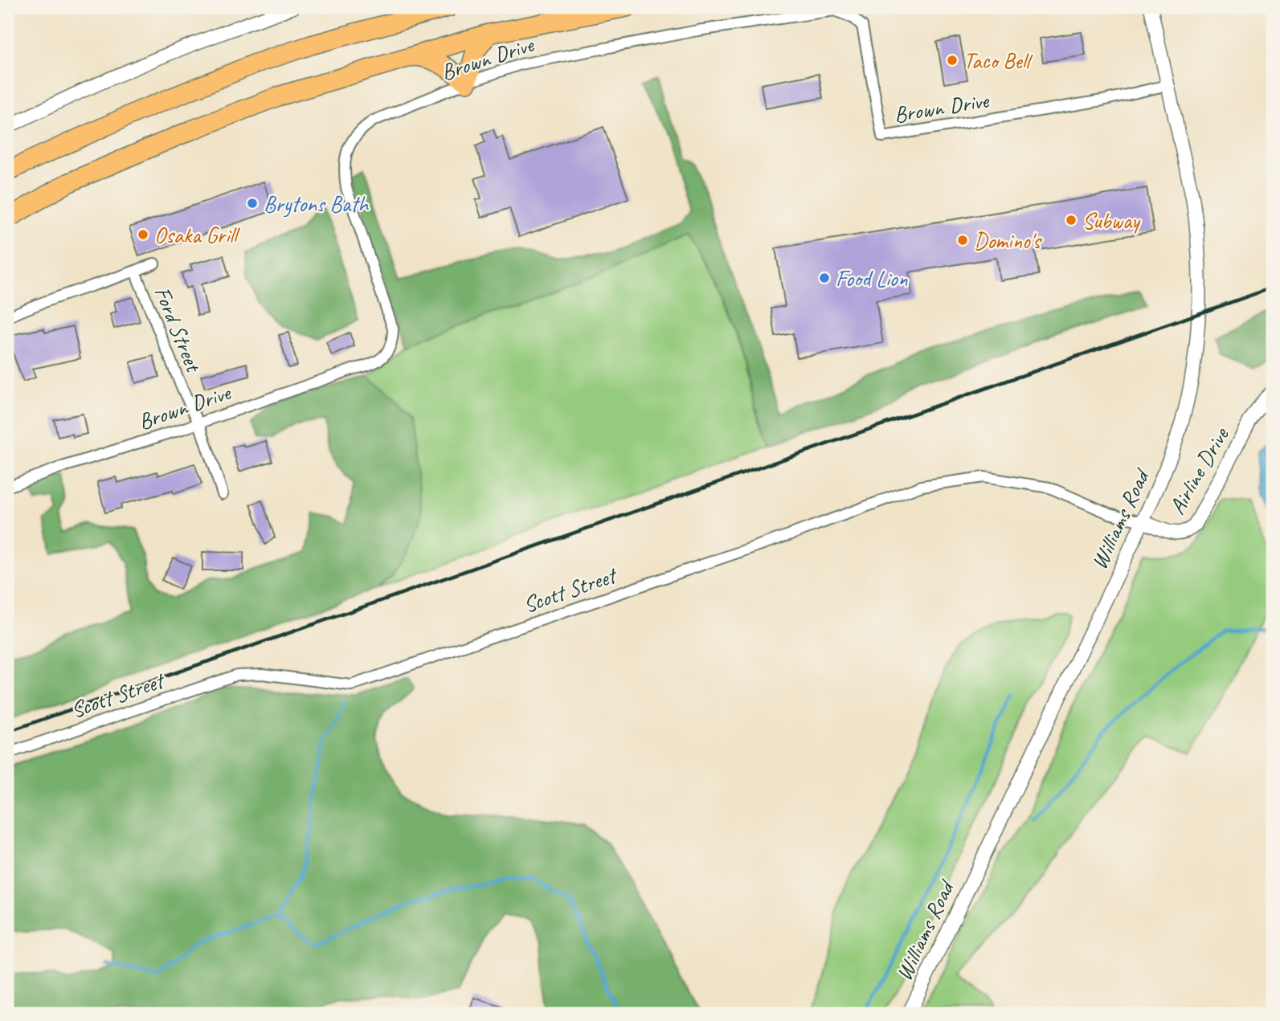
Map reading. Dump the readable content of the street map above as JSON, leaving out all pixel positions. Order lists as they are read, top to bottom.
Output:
{
  "streets": {
    "street": [
      "Brown Drive",
      "Ford Street",
      "Airline Drive",
      "Williams Road",
      "Scott Street"
    ]
  },
  "crossings": [
    ["Brown Drive", "Ford Street"],
    ["Brown Drive", "Williams Road"],
    ["Airline Drive", "Williams Road"],
    ["Airline Drive", "Scott Street"],
    ["Williams Road", "Scott Street"]
  ],
  "places": [
    "Taco Bell",
    "Brytons Bath",
    "Subway",
    "Osaka Grill",
    "Domino's",
    "Food Lion"
  ]
}
